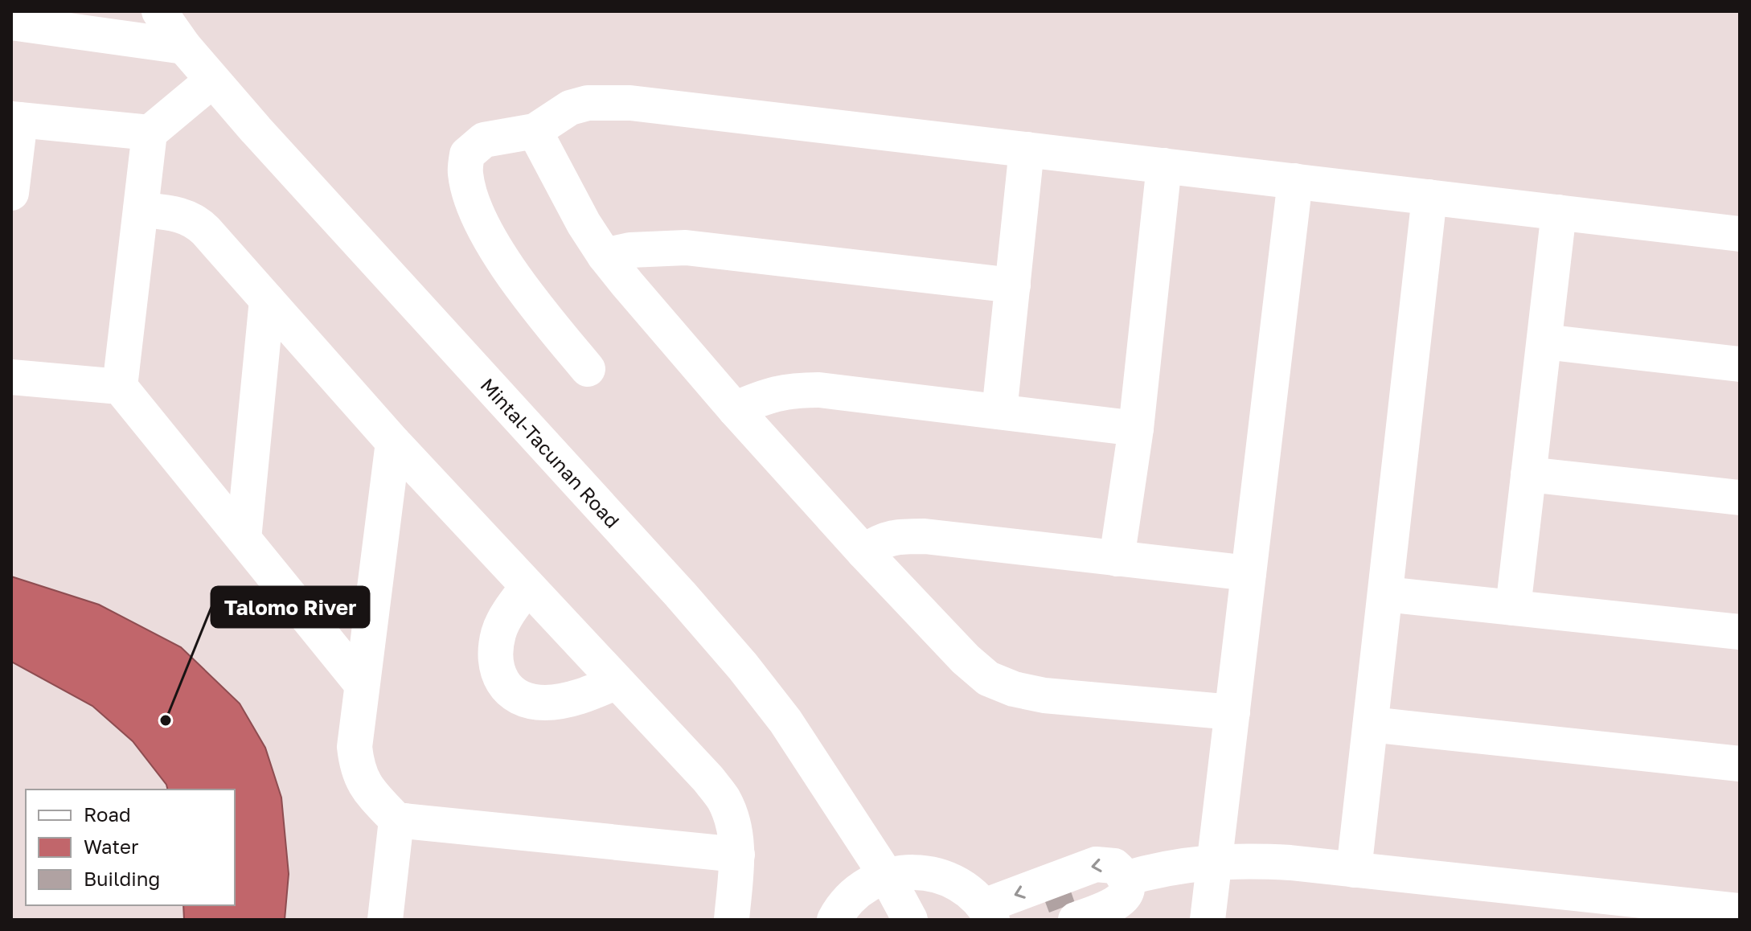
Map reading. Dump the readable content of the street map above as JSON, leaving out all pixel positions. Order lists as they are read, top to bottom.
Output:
{
  "streets": {
    "street": ["Mintal-Tacunan Road"]
  },
  "places": ["Talomo River"],
  "legend": ["Road", "Water", "Building"]
}
